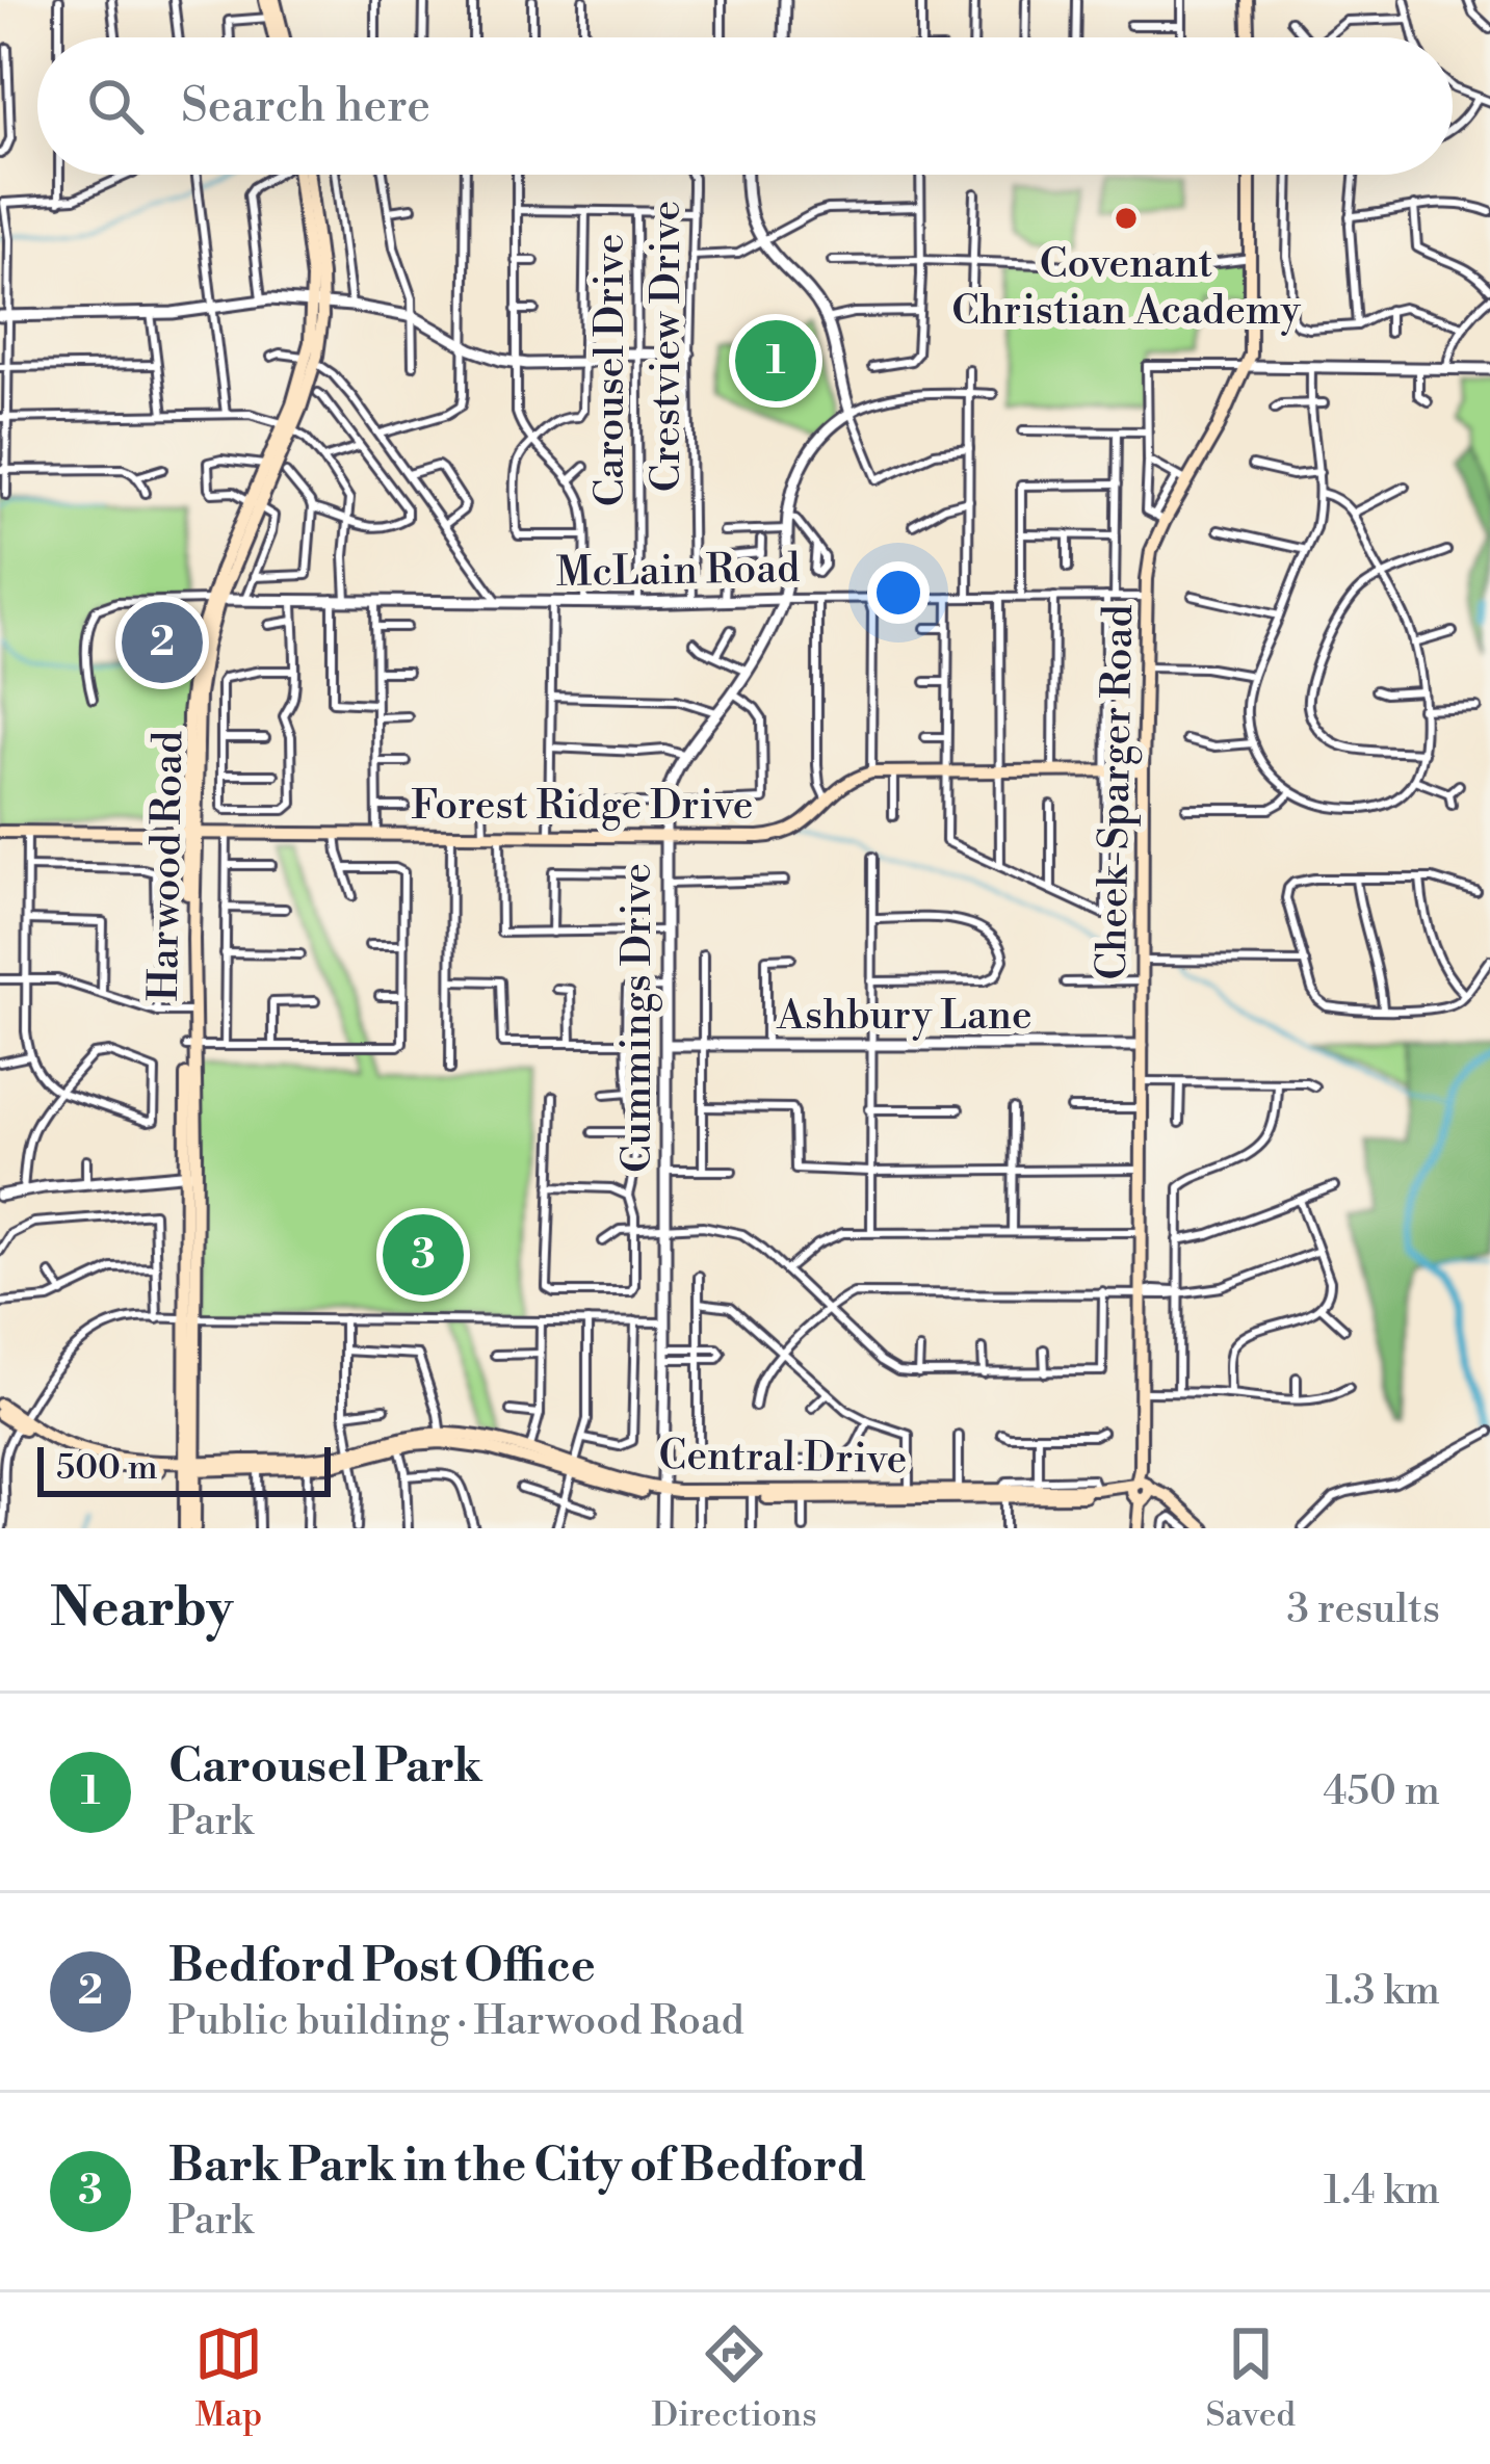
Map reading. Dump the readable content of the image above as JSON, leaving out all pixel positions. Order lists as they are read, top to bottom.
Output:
{
  "streets": {
    "main road": [
      "Cheek-Sparger Road",
      "Forest Ridge Drive",
      "Harwood Road",
      "Central Drive"
    ],
    "street": [
      "Crestview Drive",
      "Carousel Drive",
      "McLain Road",
      "Ashbury Lane",
      "Cummings Drive"
    ]
  },
  "crossings": [
    ["Crestview Drive", "McLain Road"],
    ["Carousel Drive", "McLain Road"],
    ["McLain Road", "Cheek-Sparger Road"],
    ["McLain Road", "Harwood Road"],
    ["McLain Road", "Cummings Drive"],
    ["Cheek-Sparger Road", "Forest Ridge Drive"],
    ["Cheek-Sparger Road", "Ashbury Lane"],
    ["Cheek-Sparger Road", "Central Drive"],
    ["Forest Ridge Drive", "Harwood Road"],
    ["Forest Ridge Drive", "Cummings Drive"],
    ["Harwood Road", "Central Drive"],
    ["Ashbury Lane", "Cummings Drive"],
    ["Cummings Drive", "Central Drive"]
  ],
  "places": ["Covenant Christian Academy"],
  "scale_bar": "500 m",
  "page": {
    "search": "Search here",
    "pins": ["1", "2", "3"],
    "scale": "500 m",
    "heading": ["Nearby", "3 results"],
    "list": [
      {
        "mark": "1",
        "name": "Carousel Park",
        "note": "Park",
        "value": "450 m"
      },
      {
        "mark": "2",
        "name": "Bedford Post Office",
        "note": "Public building · Harwood Road",
        "value": "1.3 km"
      },
      {
        "mark": "3",
        "name": "Bark Park in the City of Bedford",
        "note": "Park",
        "value": "1.4 km"
      }
    ],
    "nav": ["Map", "Directions", "Saved"]
  }
}
